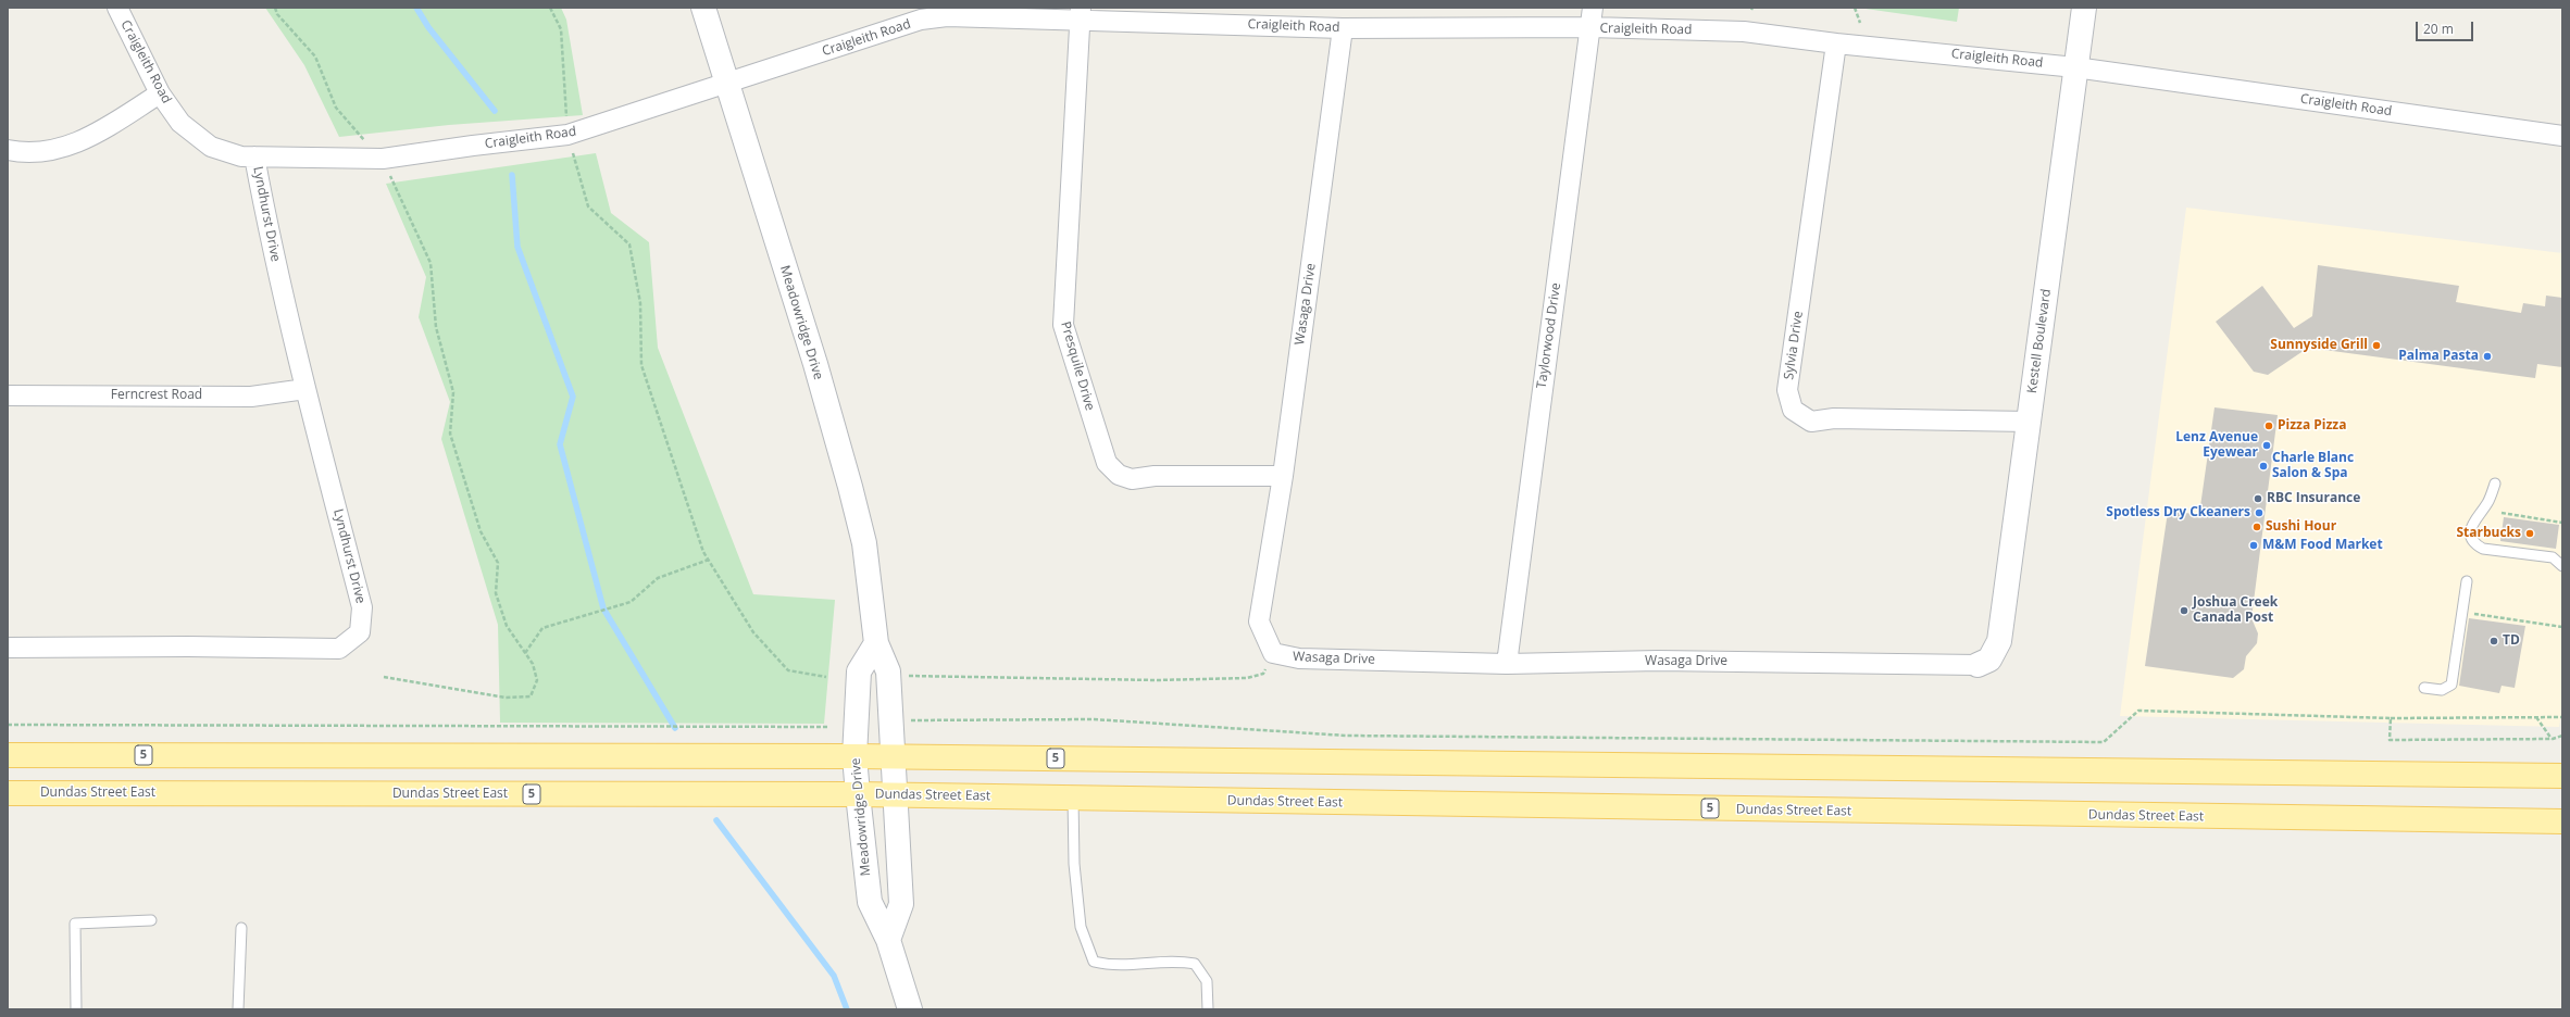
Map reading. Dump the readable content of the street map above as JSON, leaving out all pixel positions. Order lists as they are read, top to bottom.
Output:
{
  "streets": {
    "main road": ["5", "Dundas Street East"],
    "street": [
      "Craigleith Road",
      "Lyndhurst Drive",
      "Wasaga Drive",
      "Meadowridge Drive",
      "Taylorwood Drive",
      "Kestell Boulevard",
      "Sylvia Drive",
      "Presquile Drive",
      "Ferncrest Road"
    ]
  },
  "crossings": [
    ["Craigleith Road", "Lyndhurst Drive"],
    ["Craigleith Road", "Wasaga Drive"],
    ["Craigleith Road", "Meadowridge Drive"],
    ["Craigleith Road", "Taylorwood Drive"],
    ["Craigleith Road", "Kestell Boulevard"],
    ["Craigleith Road", "Sylvia Drive"],
    ["Craigleith Road", "Presquile Drive"],
    ["Lyndhurst Drive", "Ferncrest Road"],
    ["Wasaga Drive", "Taylorwood Drive"],
    ["Wasaga Drive", "Kestell Boulevard"],
    ["Wasaga Drive", "Presquile Drive"],
    ["Meadowridge Drive", "5"],
    ["Meadowridge Drive", "Dundas Street East"],
    ["Kestell Boulevard", "Sylvia Drive"]
  ],
  "places": [
    "Sunnyside Grill",
    "Palma Pasta",
    "Pizza Pizza",
    "Lenz Avenue Eyewear",
    "Charle Blanc Salon & Spa",
    "RBC Insurance",
    "Spotless Dry Ckeaners",
    "Sushi Hour",
    "Starbucks",
    "M&M Food Market",
    "Joshua Creek Canada Post",
    "TD"
  ],
  "scale_bar": "20 m"
}
